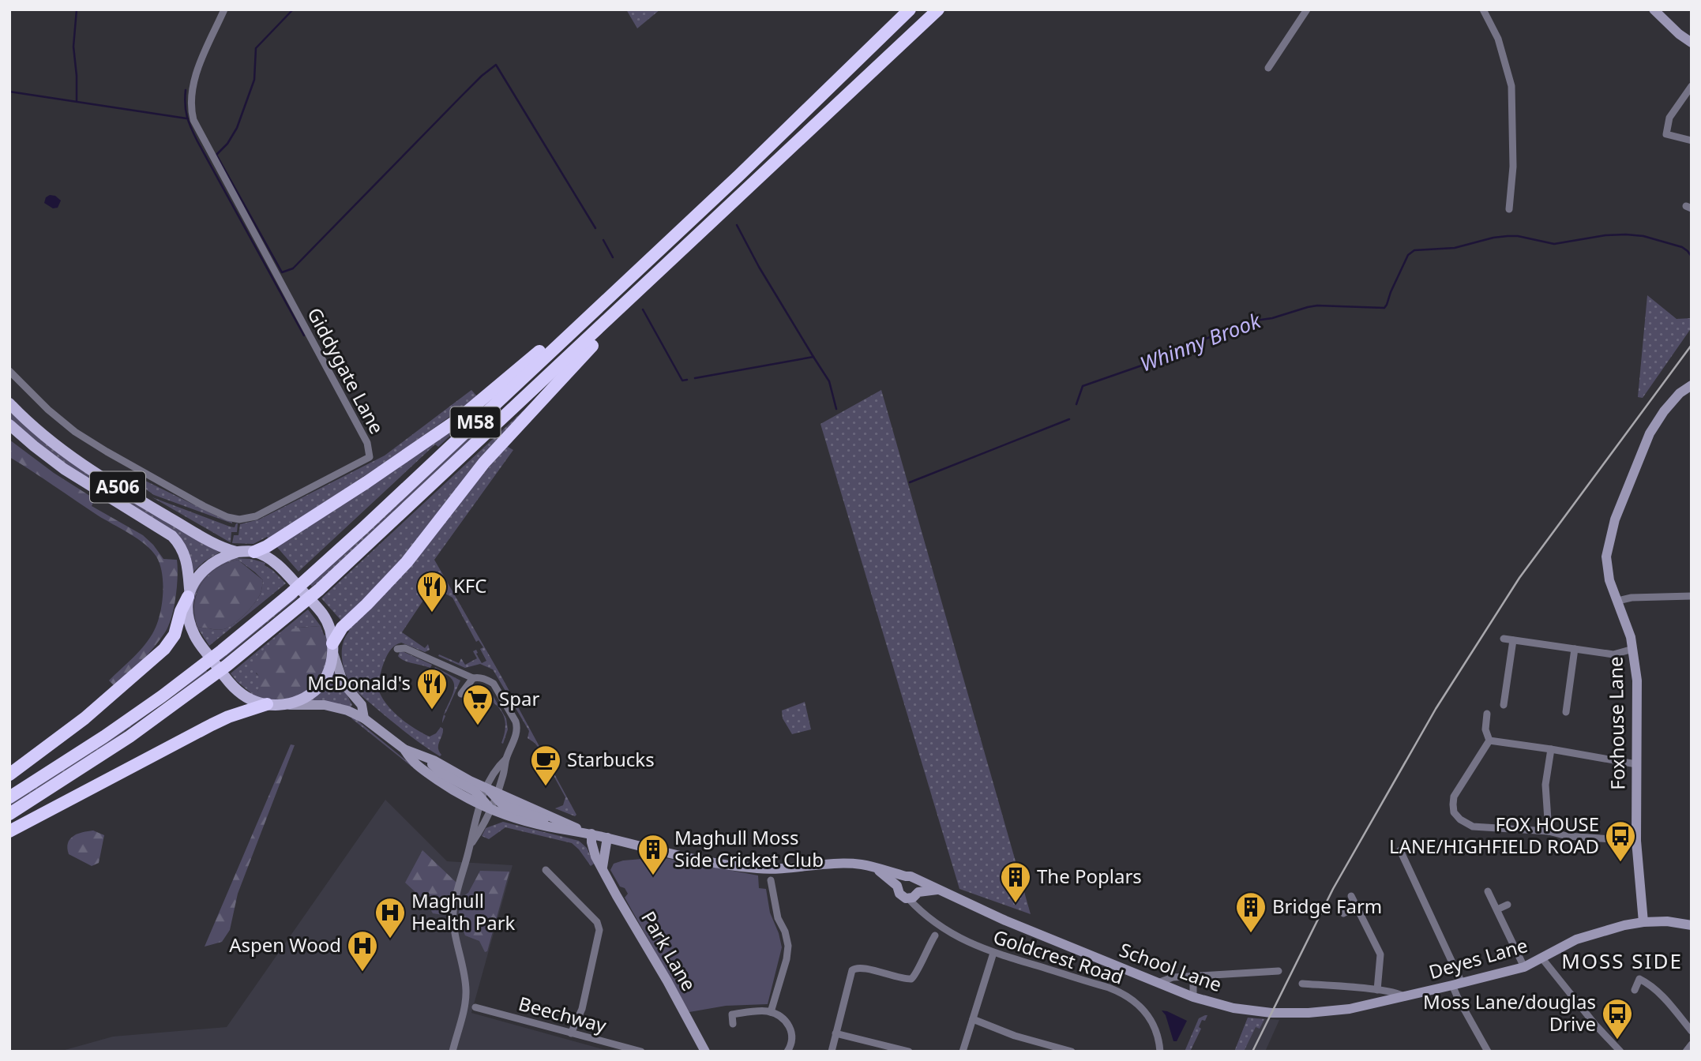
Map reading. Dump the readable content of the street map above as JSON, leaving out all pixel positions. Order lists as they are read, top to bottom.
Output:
{
  "streets": {
    "highway": ["M58"],
    "main road": ["A506"],
    "street": [
      "Giddygate Lane",
      "Foxhouse Lane",
      "Park Lane",
      "Goldcrest Road",
      "Deyes Lane",
      "School Lane",
      "Beechway"
    ]
  },
  "crossings": [
    ["M58", "A506"],
    ["Foxhouse Lane", "Deyes Lane"],
    ["Park Lane", "School Lane"],
    ["Goldcrest Road", "School Lane"],
    ["Deyes Lane", "School Lane"]
  ],
  "districts": ["MOSS SIDE"],
  "water": ["Whinny Brook"],
  "places": {
    "restaurant": ["KFC", "McDonald's"],
    "supermarket": ["Spar"],
    "cafe": ["Starbucks"],
    "bus stop": ["FOX HOUSE LANE/HIGHFIELD ROAD", "Moss Lane/douglas Drive"],
    "building": ["Maghull Moss Side Cricket Club", "The Poplars", "Bridge Farm"],
    "hospital": ["Maghull Health Park", "Aspen Wood"]
  }
}
